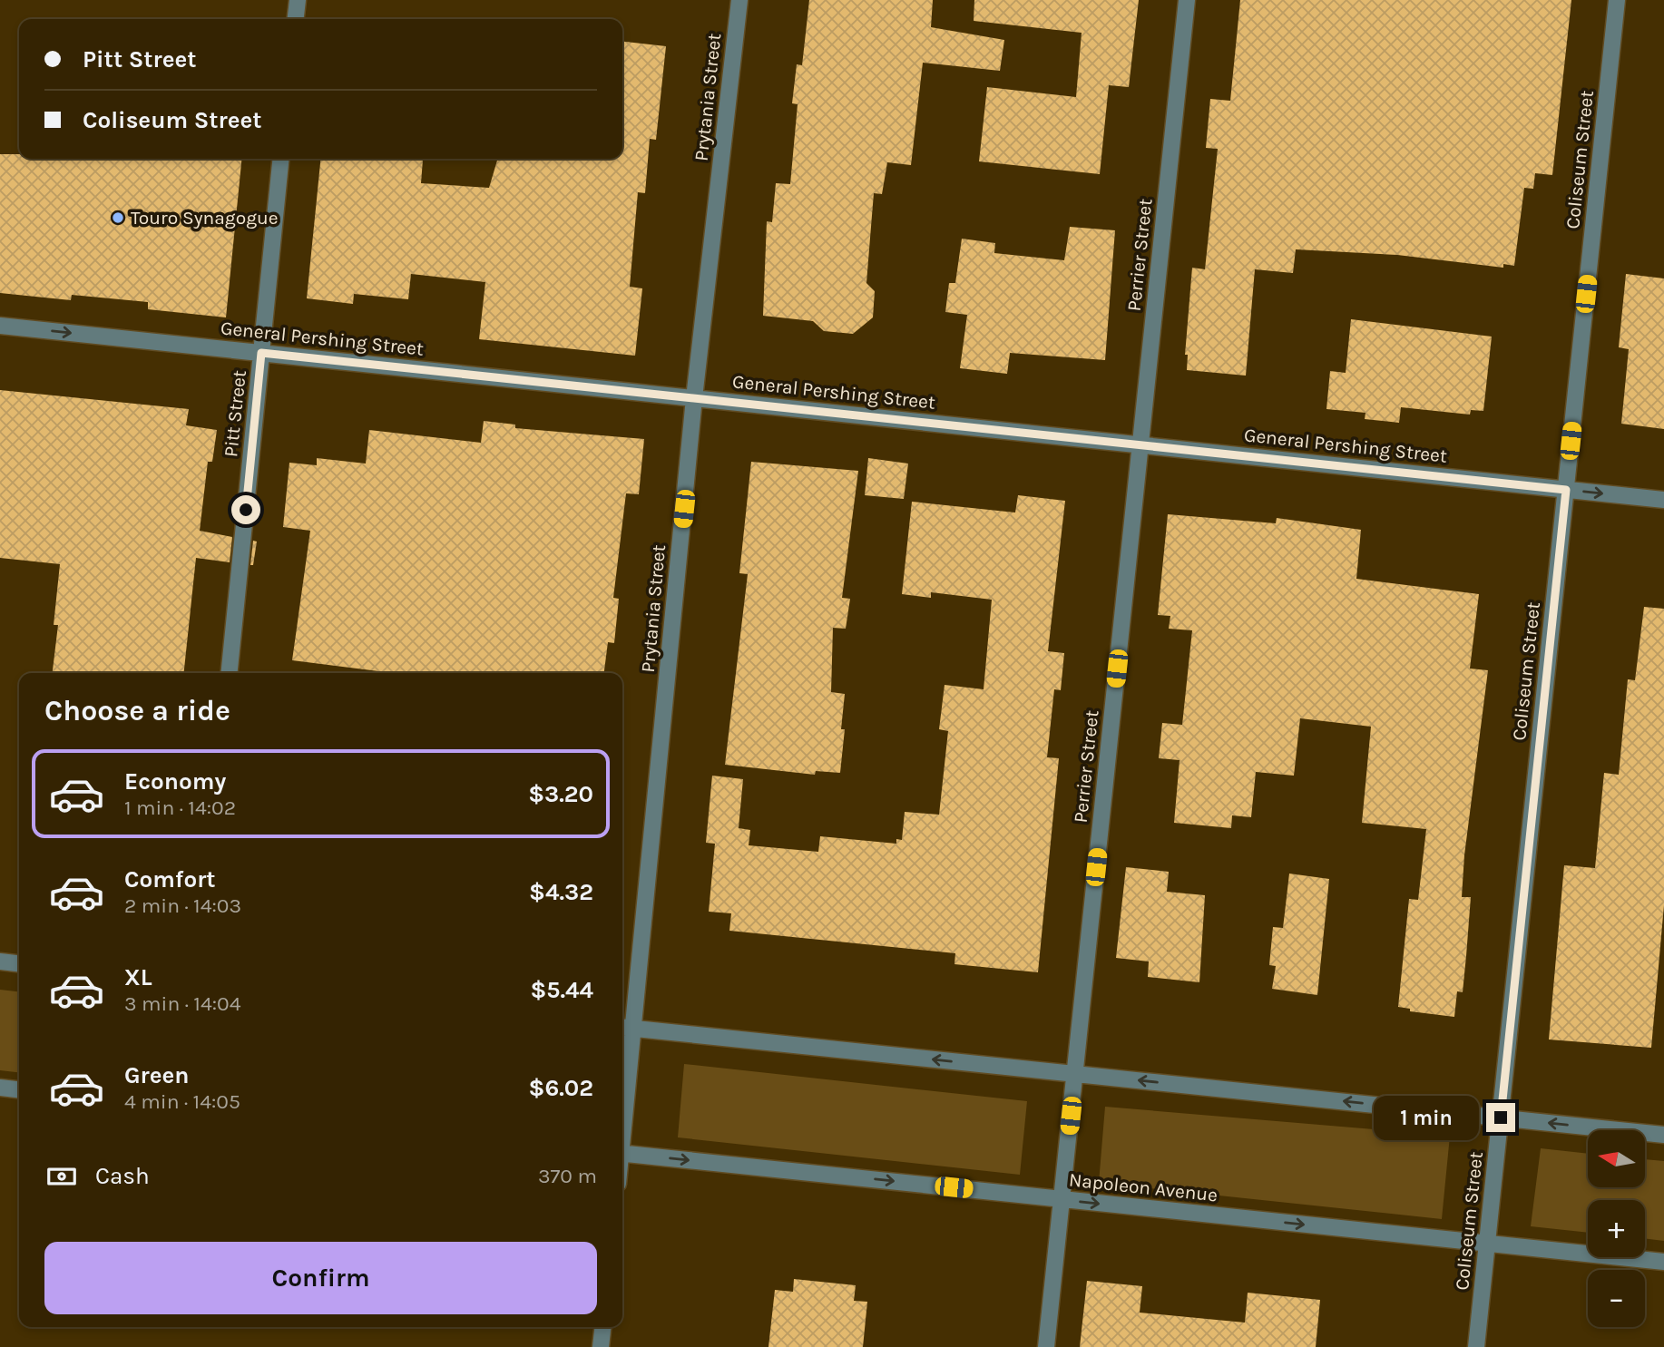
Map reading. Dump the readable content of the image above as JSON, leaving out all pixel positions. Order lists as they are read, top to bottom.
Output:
{
  "streets": {
    "street": [
      "Prytania Street",
      "Coliseum Street",
      "Perrier Street",
      "General Pershing Street",
      "Pitt Street",
      "Napoleon Avenue"
    ]
  },
  "crossings": [
    ["Prytania Street", "General Pershing Street"],
    ["Coliseum Street", "General Pershing Street"],
    ["Coliseum Street", "Napoleon Avenue"],
    ["Perrier Street", "General Pershing Street"],
    ["Perrier Street", "Napoleon Avenue"],
    ["General Pershing Street", "Pitt Street"]
  ],
  "places": ["Touro Synagogue"],
  "north": "left",
  "page": {
    "banner": ["Pitt Street", "Coliseum Street"],
    "heading": "Choose a ride",
    "list": [
      {
        "name": "Economy",
        "note": "1 min · 14:02",
        "value": "$3.20"
      },
      {
        "name": "Comfort",
        "note": "2 min · 14:03",
        "value": "$4.32"
      },
      {
        "name": "XL",
        "note": "3 min · 14:04",
        "value": "$5.44"
      },
      {
        "name": "Green",
        "note": "4 min · 14:05",
        "value": "$6.02"
      }
    ],
    "bubble": "1 min",
    "map_buttons": ["+", "−"],
    "pay": ["Cash", "370 m"],
    "buttons": "Confirm"
  }
}
